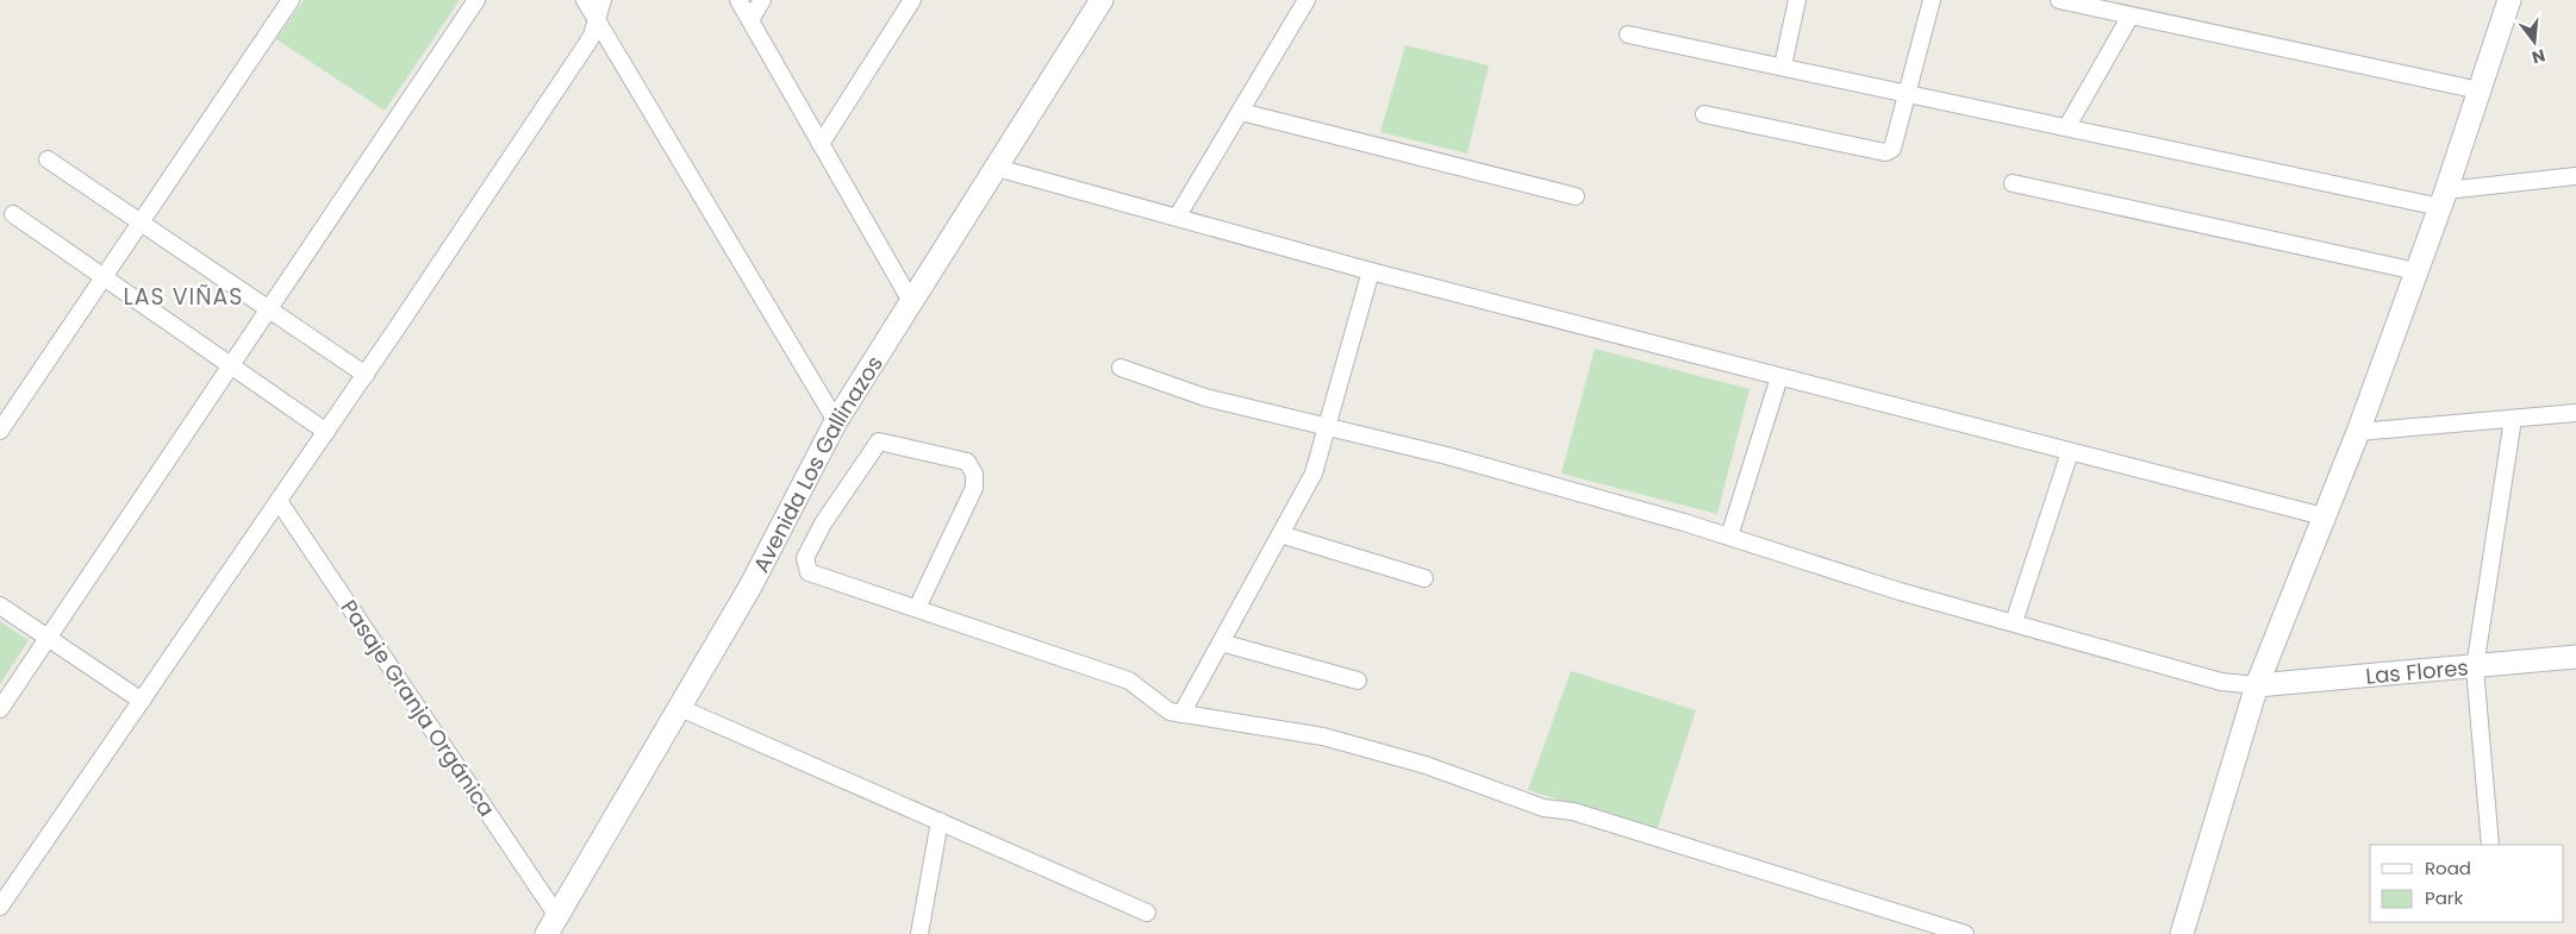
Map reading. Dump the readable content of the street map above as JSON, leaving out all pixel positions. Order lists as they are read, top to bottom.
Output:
{
  "streets": {
    "street": ["Avenida Los Gallinazos", "Las Flores", "Pasaje Granja Orgánica"]
  },
  "crossings": [
    ["Avenida Los Gallinazos", "Pasaje Granja Orgánica"]
  ],
  "districts": ["LAS VIÑAS"],
  "legend": ["Road", "Park"],
  "north": "bottom"
}
